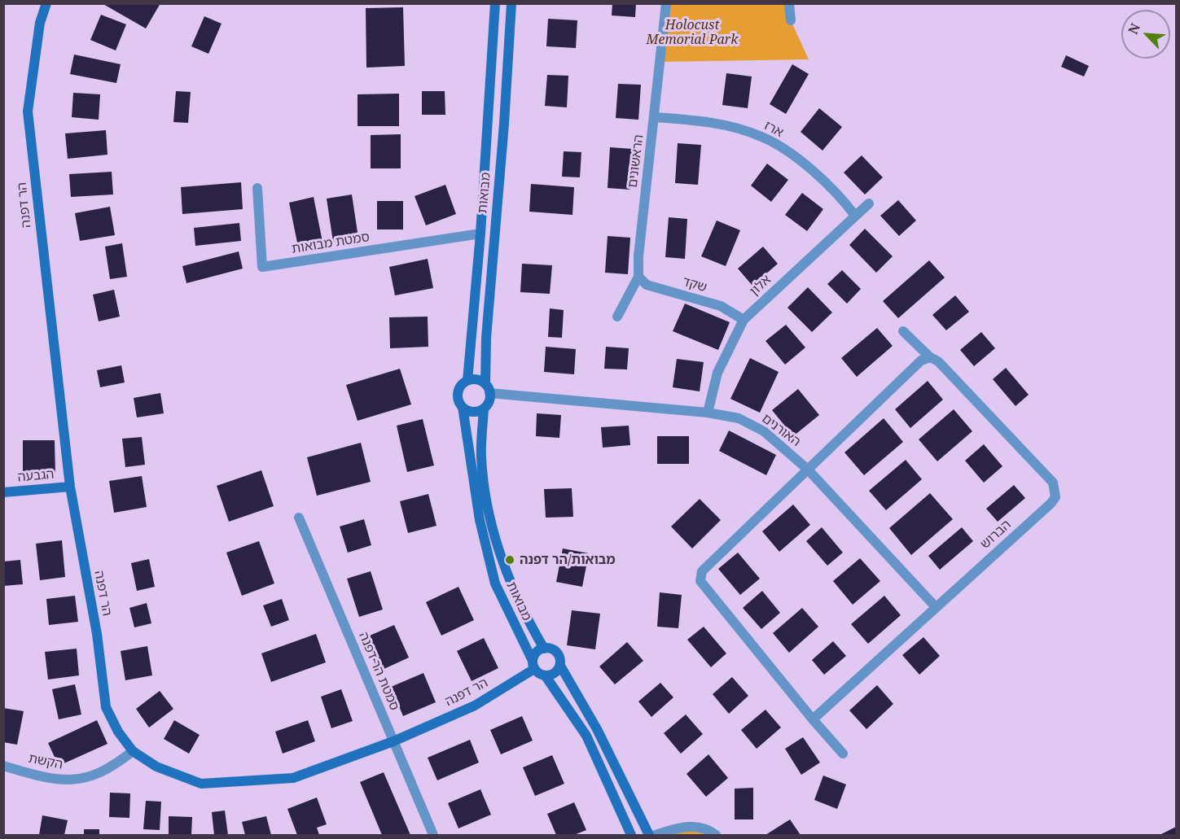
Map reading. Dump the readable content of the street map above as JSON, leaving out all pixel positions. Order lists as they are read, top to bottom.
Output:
{
  "streets": {
    "street": [
      "ארז",
      "הראשונים",
      "מבואות",
      "הר דפנה",
      "סמטת מבואות",
      "שקד",
      "אלון",
      "האורנים",
      "הגבעה",
      "הברוש",
      "סמטת הר דפנה",
      "הקשת"
    ]
  },
  "crossings": [
    ["ארז", "הראשונים"],
    ["ארז", "אלון"],
    ["הראשונים", "שקד"],
    ["מבואות", "הר דפנה"],
    ["מבואות", "סמטת מבואות"],
    ["מבואות", "האורנים"],
    ["הר דפנה", "הגבעה"],
    ["הר דפנה", "סמטת הר דפנה"],
    ["הר דפנה", "הקשת"],
    ["שקד", "אלון"],
    ["אלון", "האורנים"],
    ["האורנים", "הברוש"]
  ],
  "parks": ["Holocust Memorial Park"],
  "places": ["מבואות/הר דפנה"],
  "north": "top left"
}
